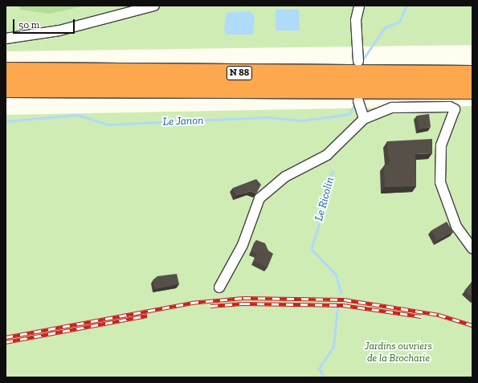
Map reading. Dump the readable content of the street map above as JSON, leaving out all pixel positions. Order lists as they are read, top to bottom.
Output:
{
  "streets": {
    "highway": ["N 88"]
  },
  "water": ["Le Janon", "Le Ricolin"],
  "parks": ["Jardins ouvriers de la Brocharie"],
  "scale_bar": "50 m"
}
